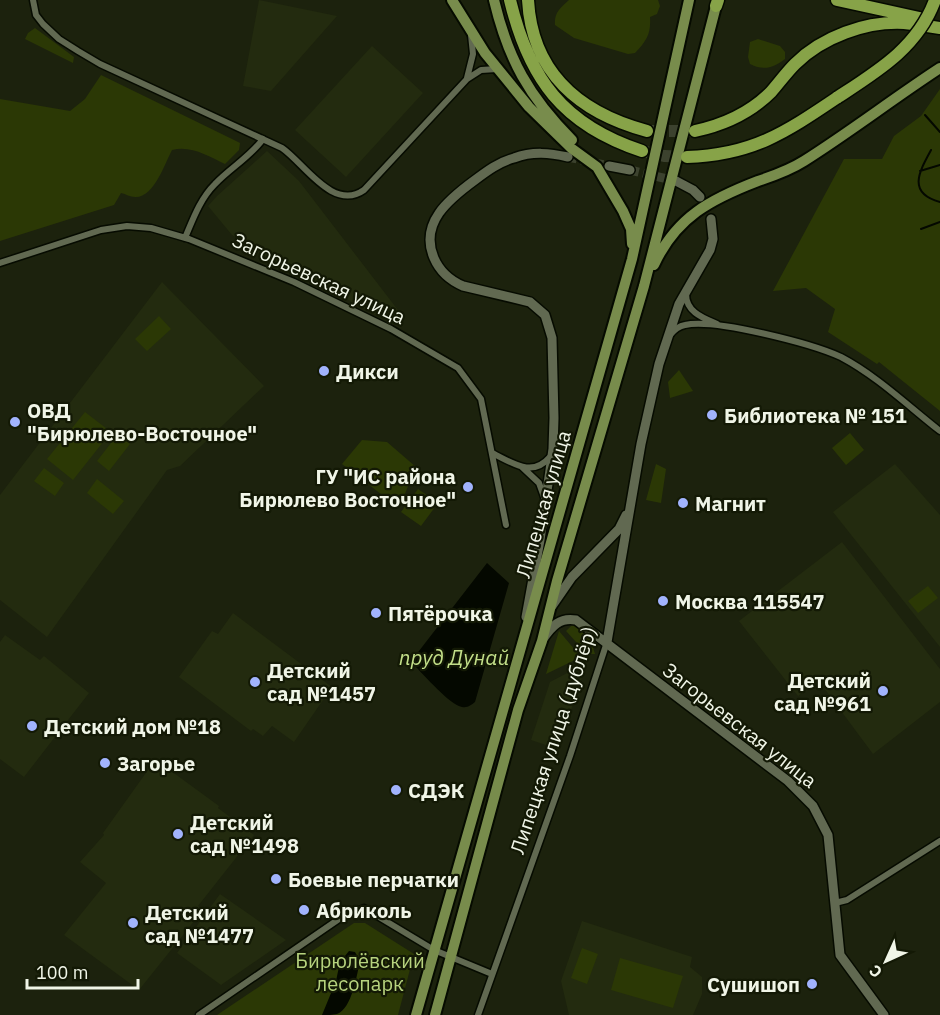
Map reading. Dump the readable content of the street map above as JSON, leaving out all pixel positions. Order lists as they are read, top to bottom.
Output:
{
  "streets": {
    "main road": ["Липецкая улица"],
    "street": ["Загорьевская улица", "Липецкая улица (дублёр)"]
  },
  "crossings": [
    ["Загорьевская улица", "Липецкая улица"],
    ["Загорьевская улица", "Липецкая улица (дублёр)"]
  ],
  "water": ["пруд Дунай"],
  "parks": ["Бирюлёвский лесопарк"],
  "places": [
    "Дикси",
    "Библиотека № 151",
    "ОВД \"Бирюлево-Восточное\"",
    "ГУ \"ИС района Бирюлево Восточное\"",
    "Магнит",
    "Москва 115547",
    "Пятёрочка",
    "Детский сад №1457",
    "Детский сад №961",
    "Детский дом №18",
    "Загорье",
    "СДЭК",
    "Детский сад №1498",
    "Боевые перчатки",
    "Абриколь",
    "Детский сад №1477",
    "Сушишоп"
  ],
  "scale_bar": "100 m",
  "north": "bottom left"
}
